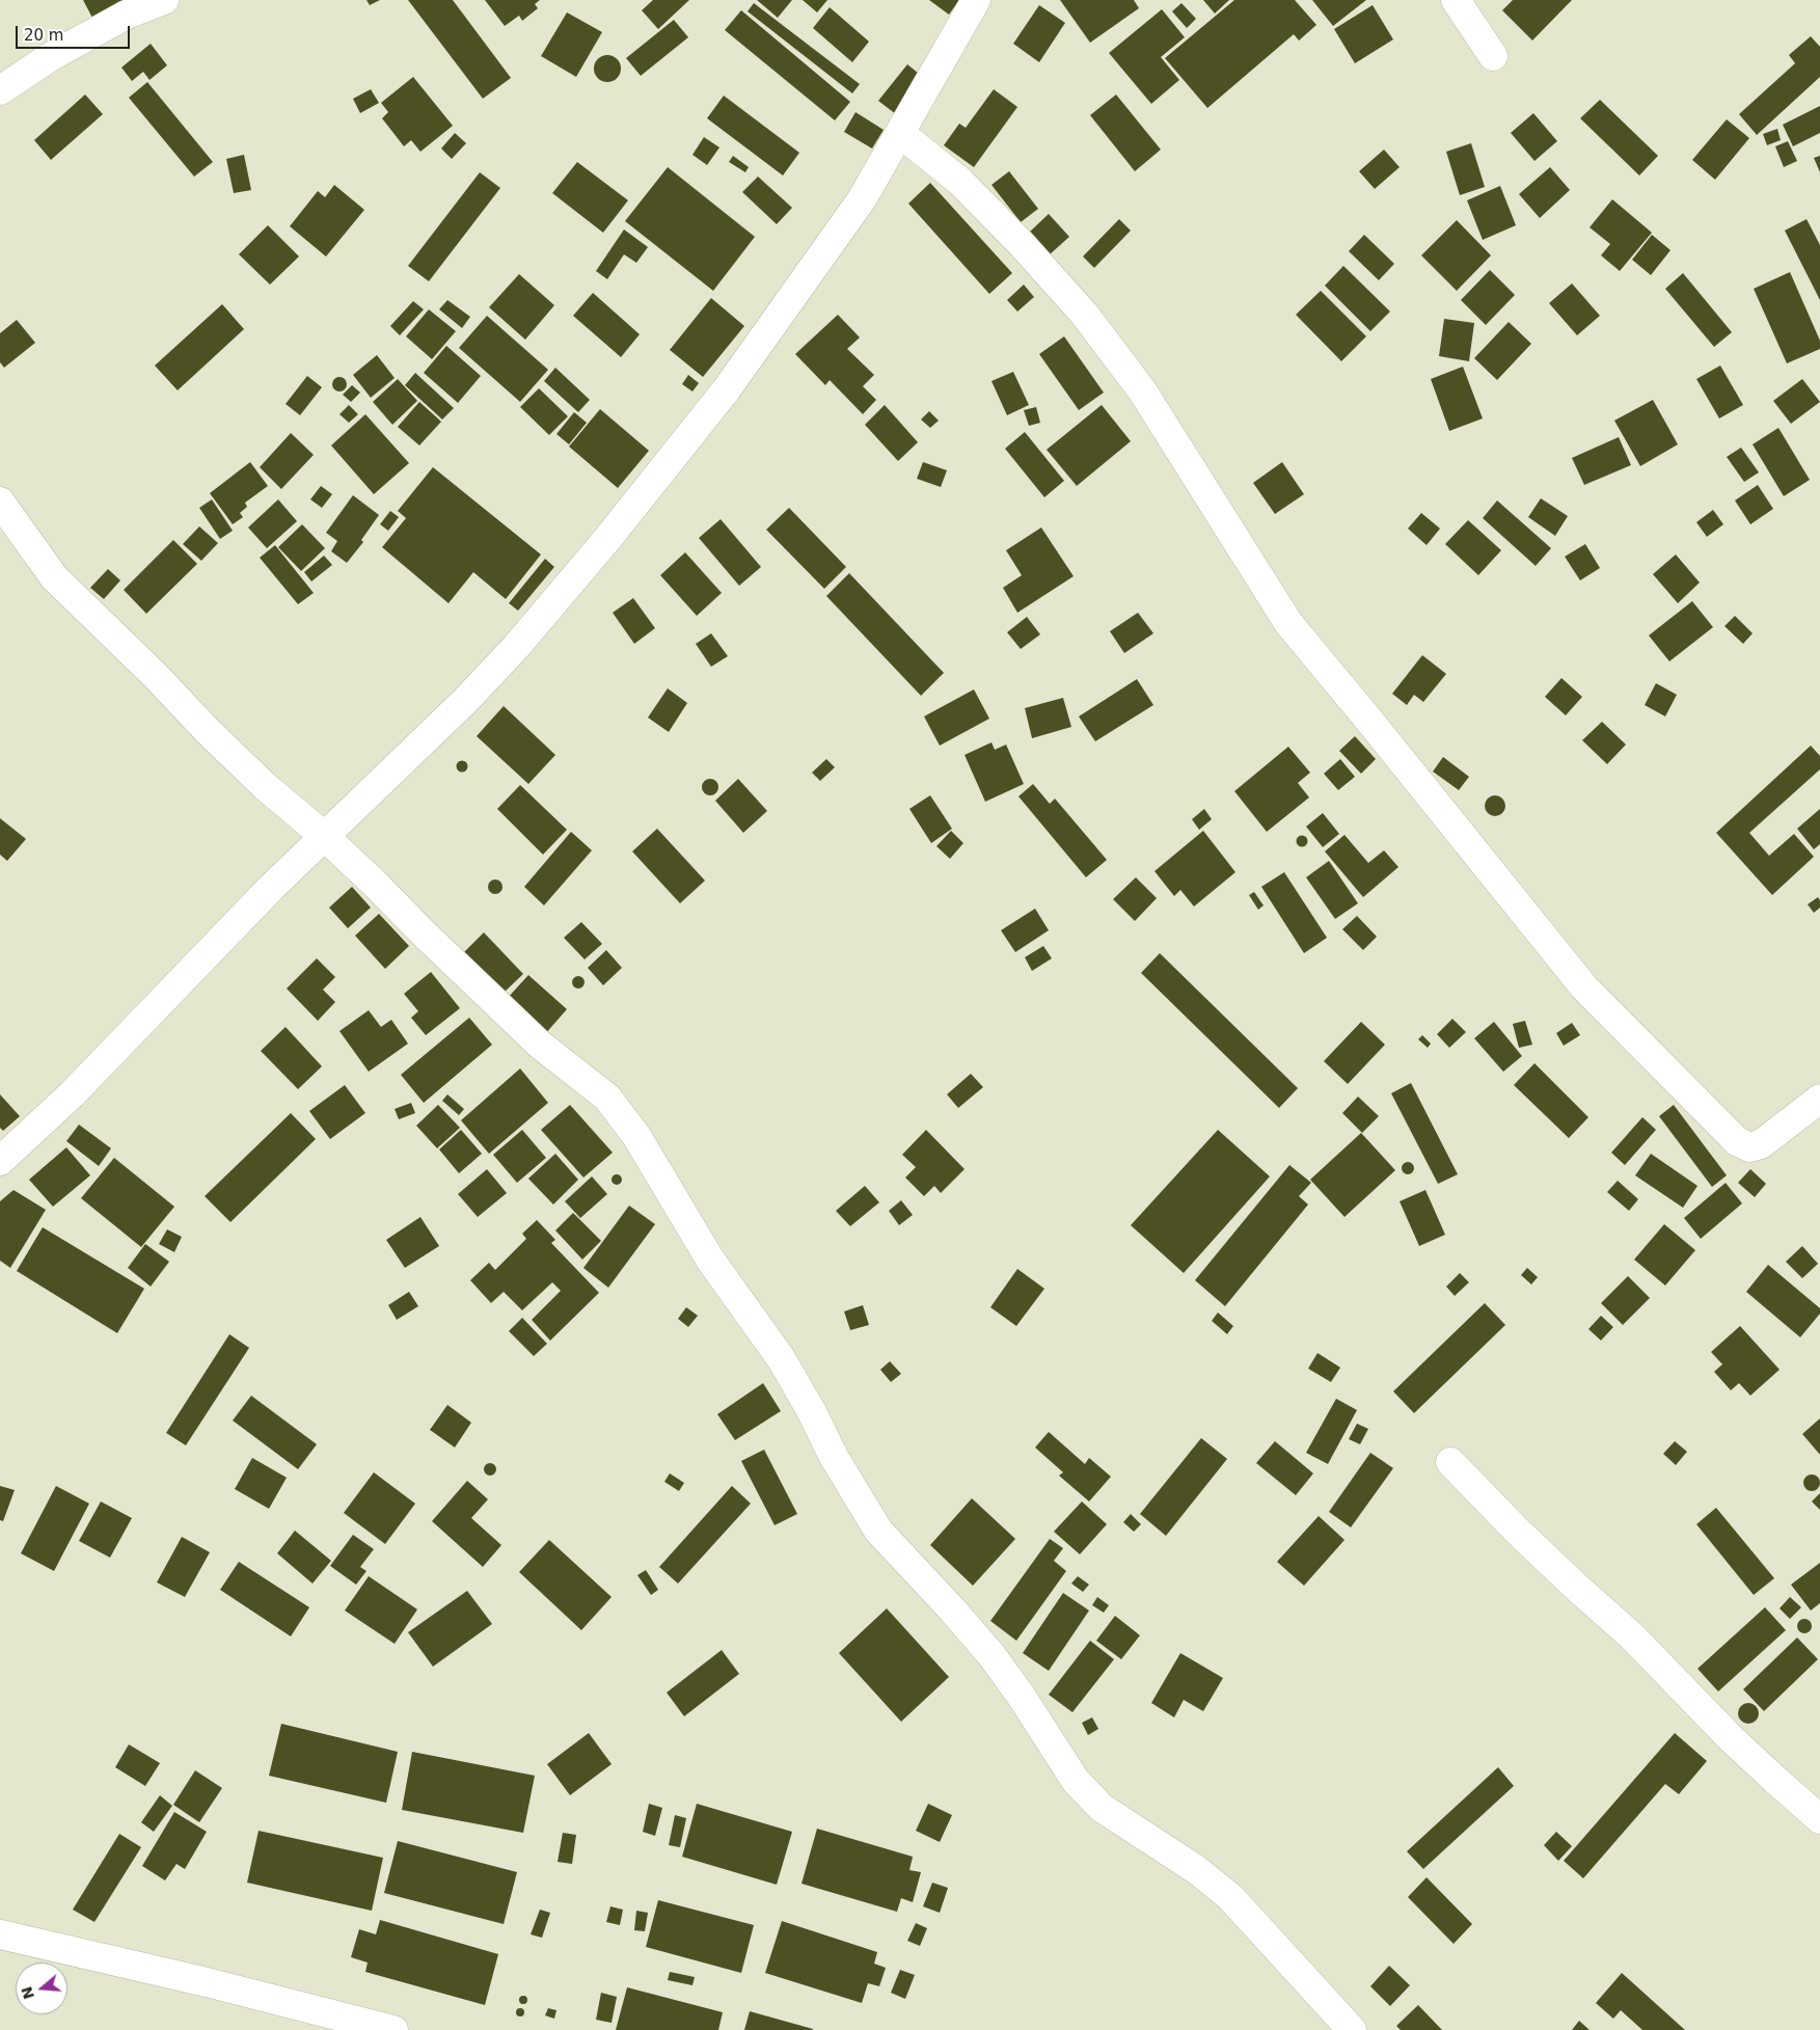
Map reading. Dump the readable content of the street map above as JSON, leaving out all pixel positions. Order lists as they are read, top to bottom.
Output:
{
  "scale_bar": "20 m",
  "north": "left"
}
